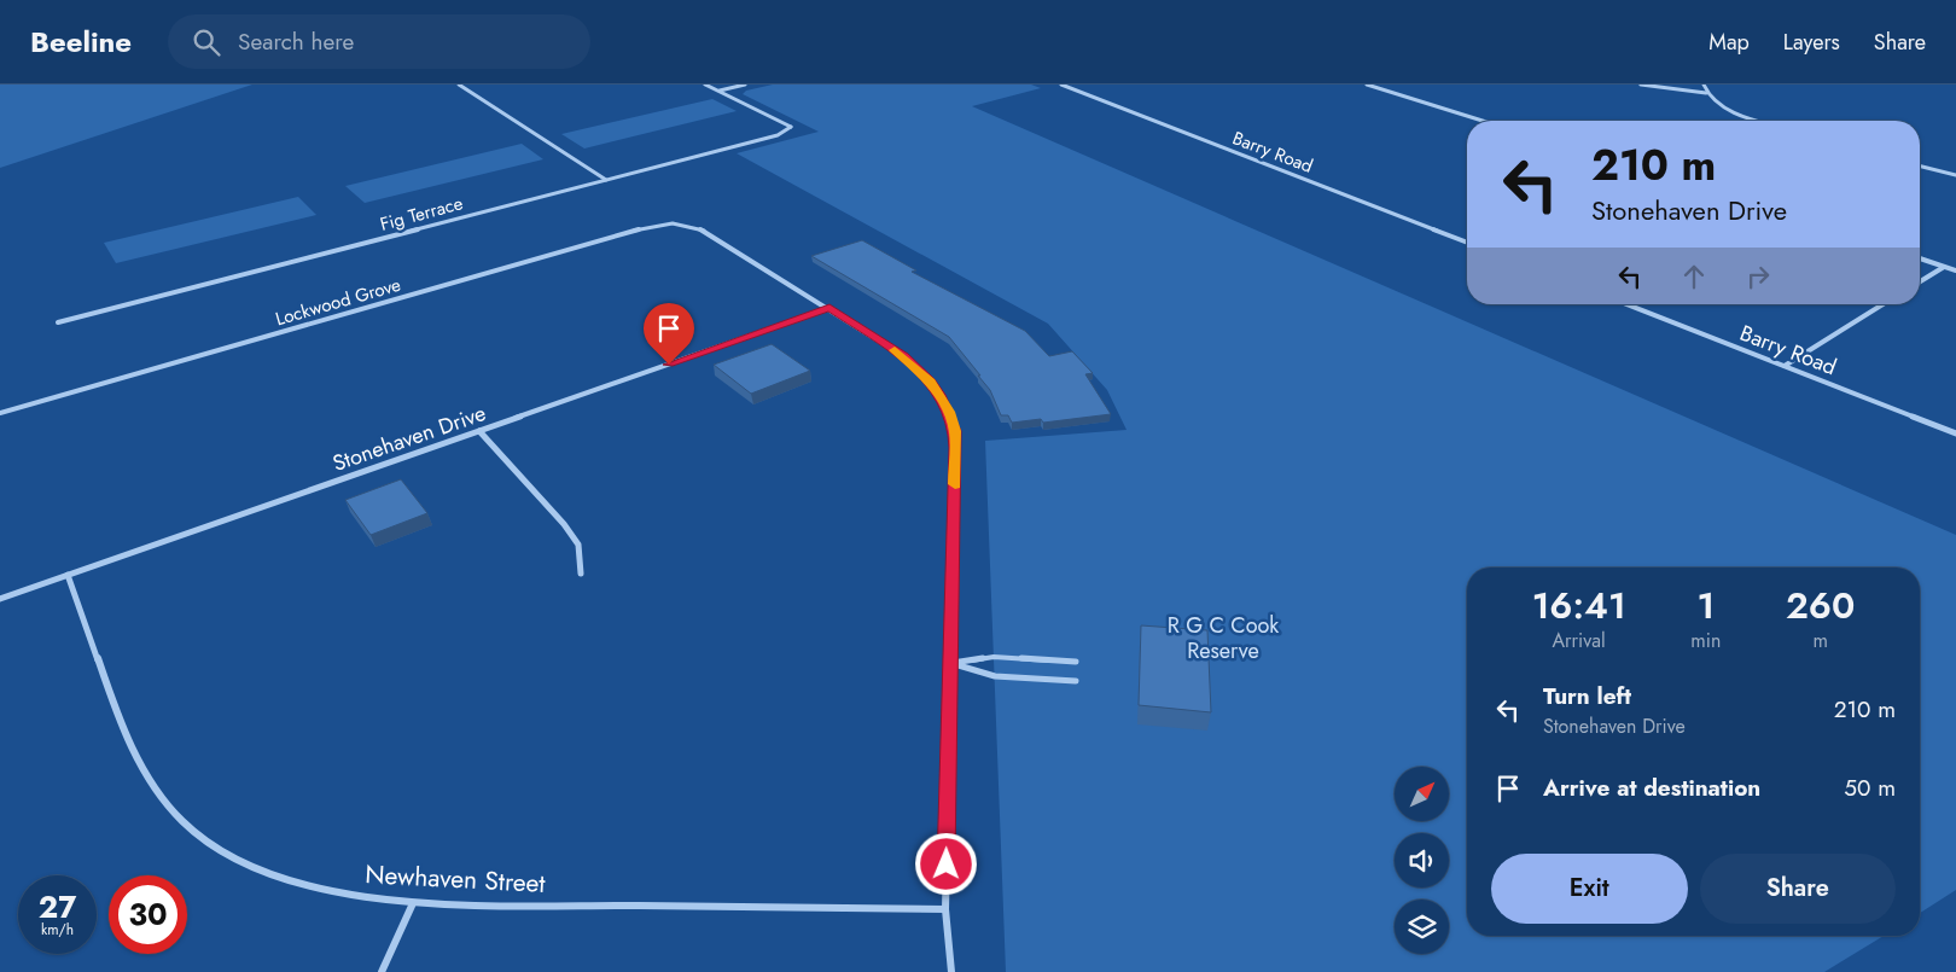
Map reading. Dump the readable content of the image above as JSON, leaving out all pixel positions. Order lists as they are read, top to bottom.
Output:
{
  "streets": {
    "street": [
      "Barry Road",
      "Fig Terrace",
      "Lockwood Grove",
      "Stonehaven Drive",
      "Newhaven Street"
    ]
  },
  "crossings": [
    ["Lockwood Grove", "Stonehaven Drive"],
    ["Stonehaven Drive", "Newhaven Street"]
  ],
  "parks": ["R G C Cook Reserve"],
  "north": "top right",
  "page": {
    "header": "Beeline",
    "search": "Search here",
    "nav": ["Map", "Layers", "Share"],
    "turn": ["210 m", "Stonehaven Drive"],
    "eta": [
      "16:41",
      "Arrival",
      "1",
      "min",
      "260",
      "m"
    ],
    "list": [
      {
        "name": "Turn left",
        "note": "Stonehaven Drive",
        "value": "210 m"
      },
      {
        "name": "Arrive at destination",
        "value": "50 m"
      }
    ],
    "buttons": ["Exit", "Share"],
    "speed": "27 km/h",
    "limit": "30"
  }
}
